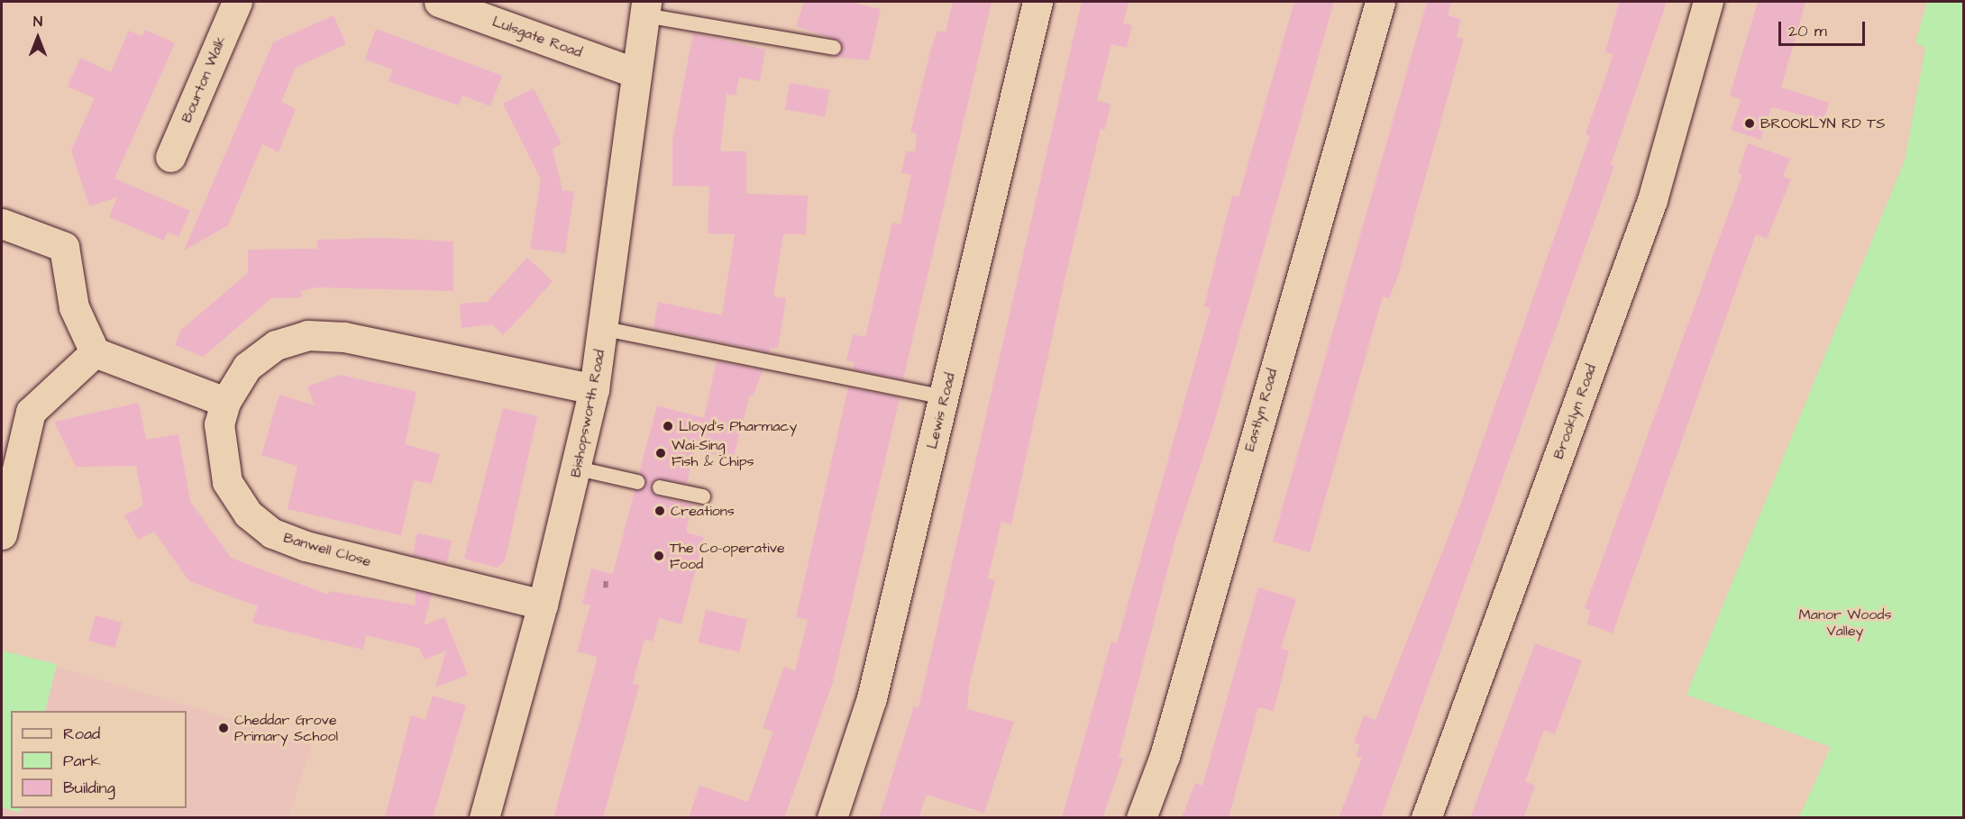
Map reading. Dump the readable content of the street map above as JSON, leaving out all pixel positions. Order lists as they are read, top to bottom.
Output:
{
  "streets": {
    "street": [
      "Lulsgate Road",
      "Bourton Walk",
      "Eastlyn Road",
      "Lewis Road",
      "Brooklyn Road",
      "Bishopsworth Road",
      "Banwell Close"
    ]
  },
  "crossings": [
    ["Lulsgate Road", "Bishopsworth Road"],
    ["Bishopsworth Road", "Banwell Close"]
  ],
  "parks": ["Manor Woods Valley"],
  "places": [
    "BROOKLYN RD TS",
    "Lloyd's Pharmacy",
    "Wai-Sing Fish & Chips",
    "Creations",
    "The Co-operative Food",
    "Cheddar Grove Primary School"
  ],
  "house_numbers": ["111"],
  "legend": ["Road", "Park", "Building"],
  "scale_bar": "20 m",
  "north": "top"
}
